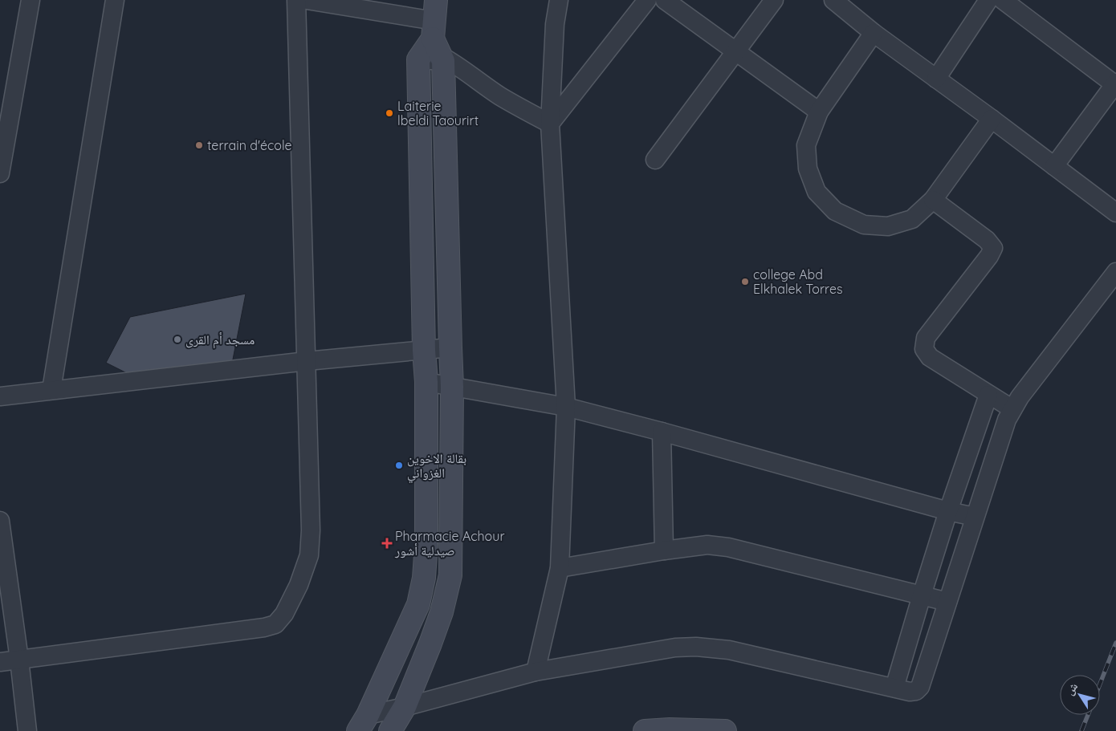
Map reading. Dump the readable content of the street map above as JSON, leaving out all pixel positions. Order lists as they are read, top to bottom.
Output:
{
  "places": {
    "other": [
      "Laiterie lbeldi Taourirt",
      "terrain d'école",
      "college Abd Elkhalek Torres",
      "مسجد أم القرى",
      "بقالة الاخوين الغزواني"
    ],
    "health": ["Pharmacie Achour صيدلية أشور"]
  },
  "north": "top left"
}
